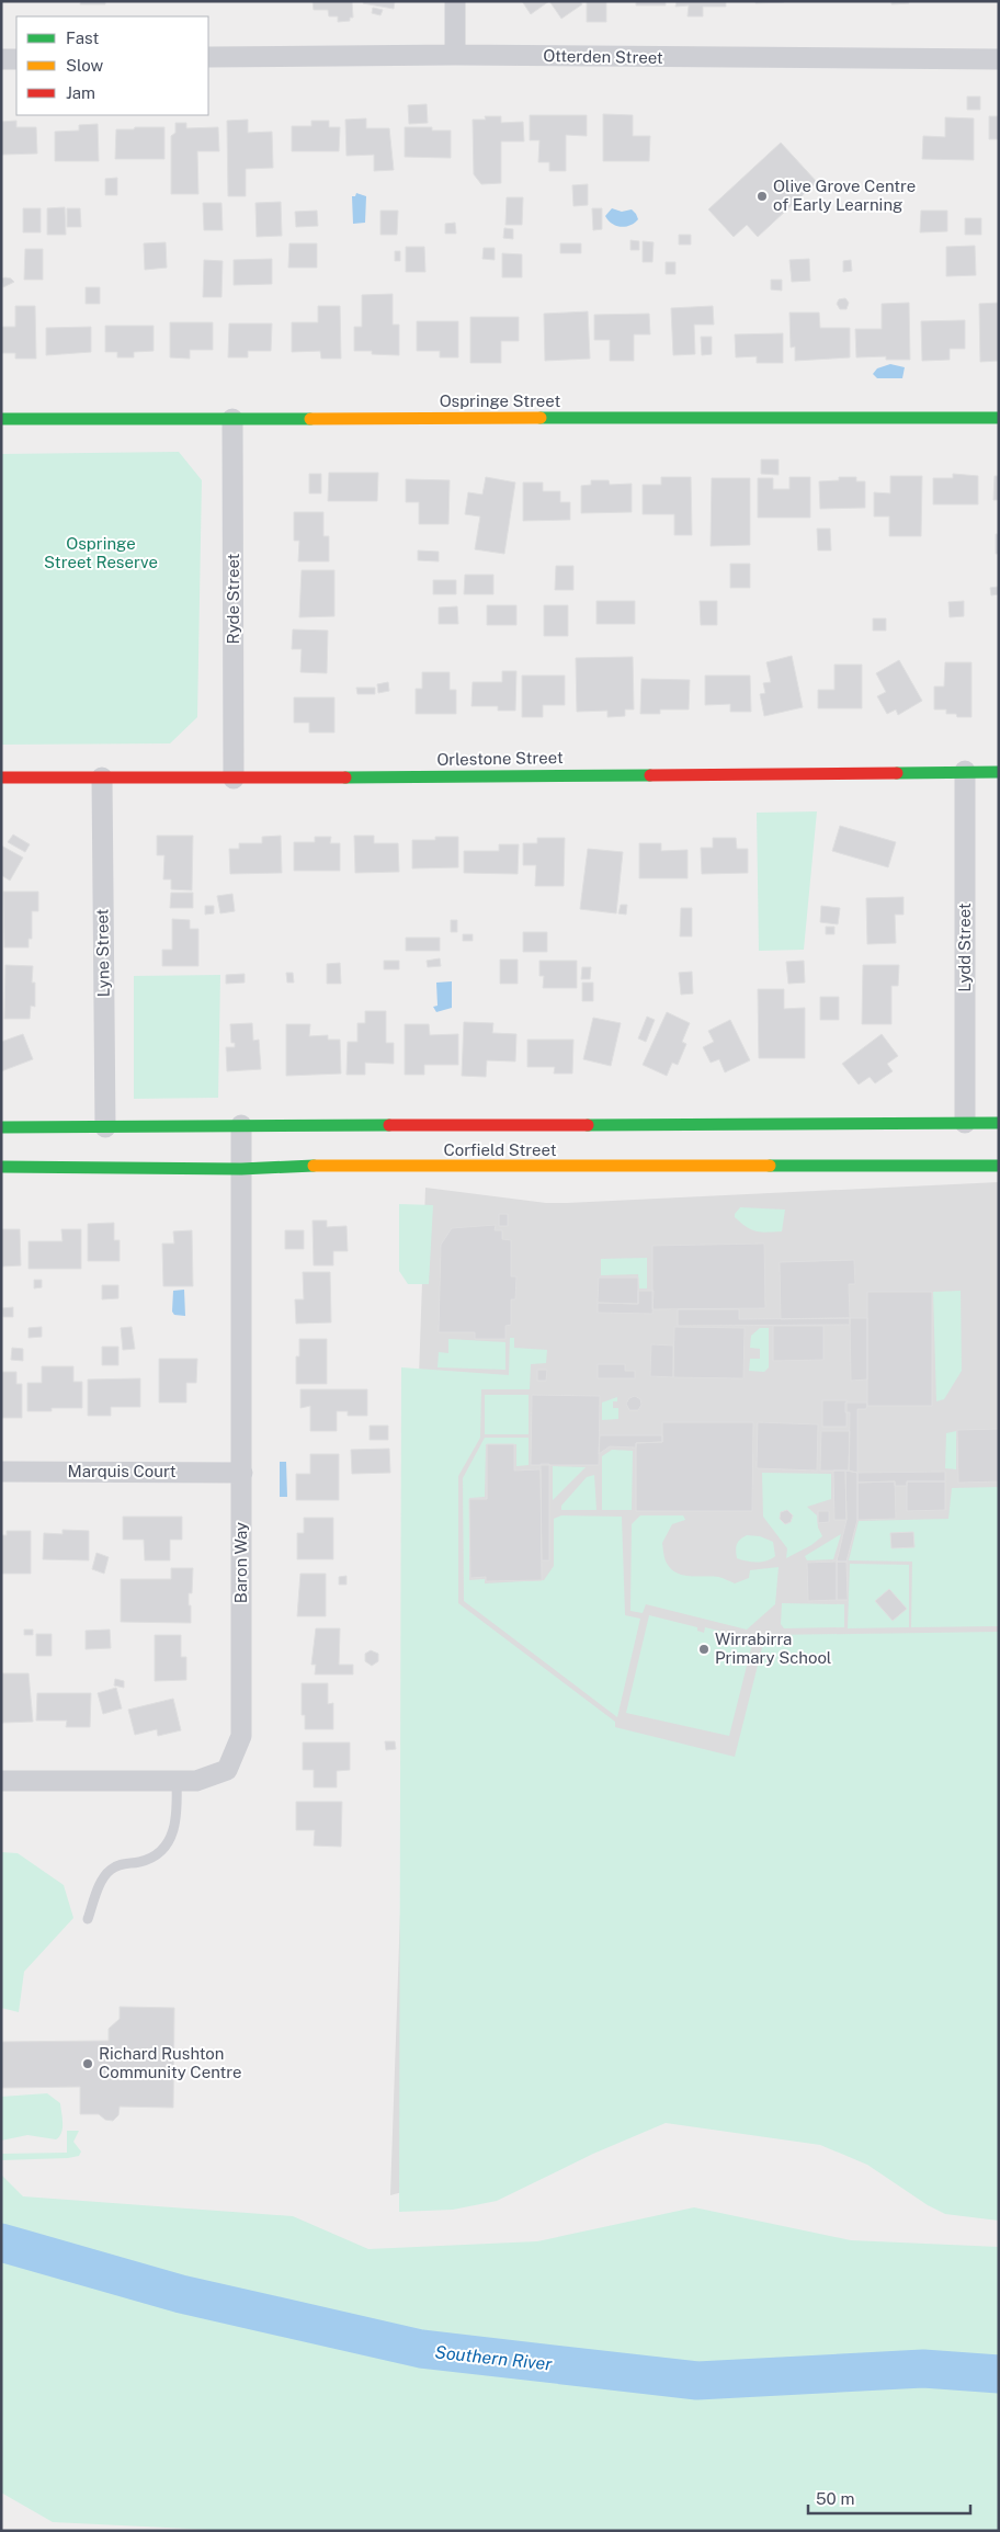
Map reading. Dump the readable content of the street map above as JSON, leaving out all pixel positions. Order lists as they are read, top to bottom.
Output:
{
  "streets": {
    "main road": ["Ospringe Street", "Orlestone Street", "Corfield Street"],
    "street": [
      "Otterden Street",
      "Ryde Street",
      "Lydd Street",
      "Lyne Street",
      "Marquis Court",
      "Baron Way"
    ]
  },
  "crossings": [
    ["Ospringe Street", "Ryde Street"],
    ["Ryde Street", "Orlestone Street"],
    ["Orlestone Street", "Lydd Street"],
    ["Orlestone Street", "Lyne Street"],
    ["Lydd Street", "Corfield Street"],
    ["Lyne Street", "Corfield Street"],
    ["Corfield Street", "Baron Way"],
    ["Marquis Court", "Baron Way"]
  ],
  "water": ["Southern River"],
  "parks": ["Ospringe Street Reserve"],
  "places": ["Olive Grove Centre of Early Learning", "Wirrabirra Primary School", "Richard Rushton Community Centre"],
  "legend": ["Fast", "Slow", "Jam"],
  "scale_bar": "50 m"
}
